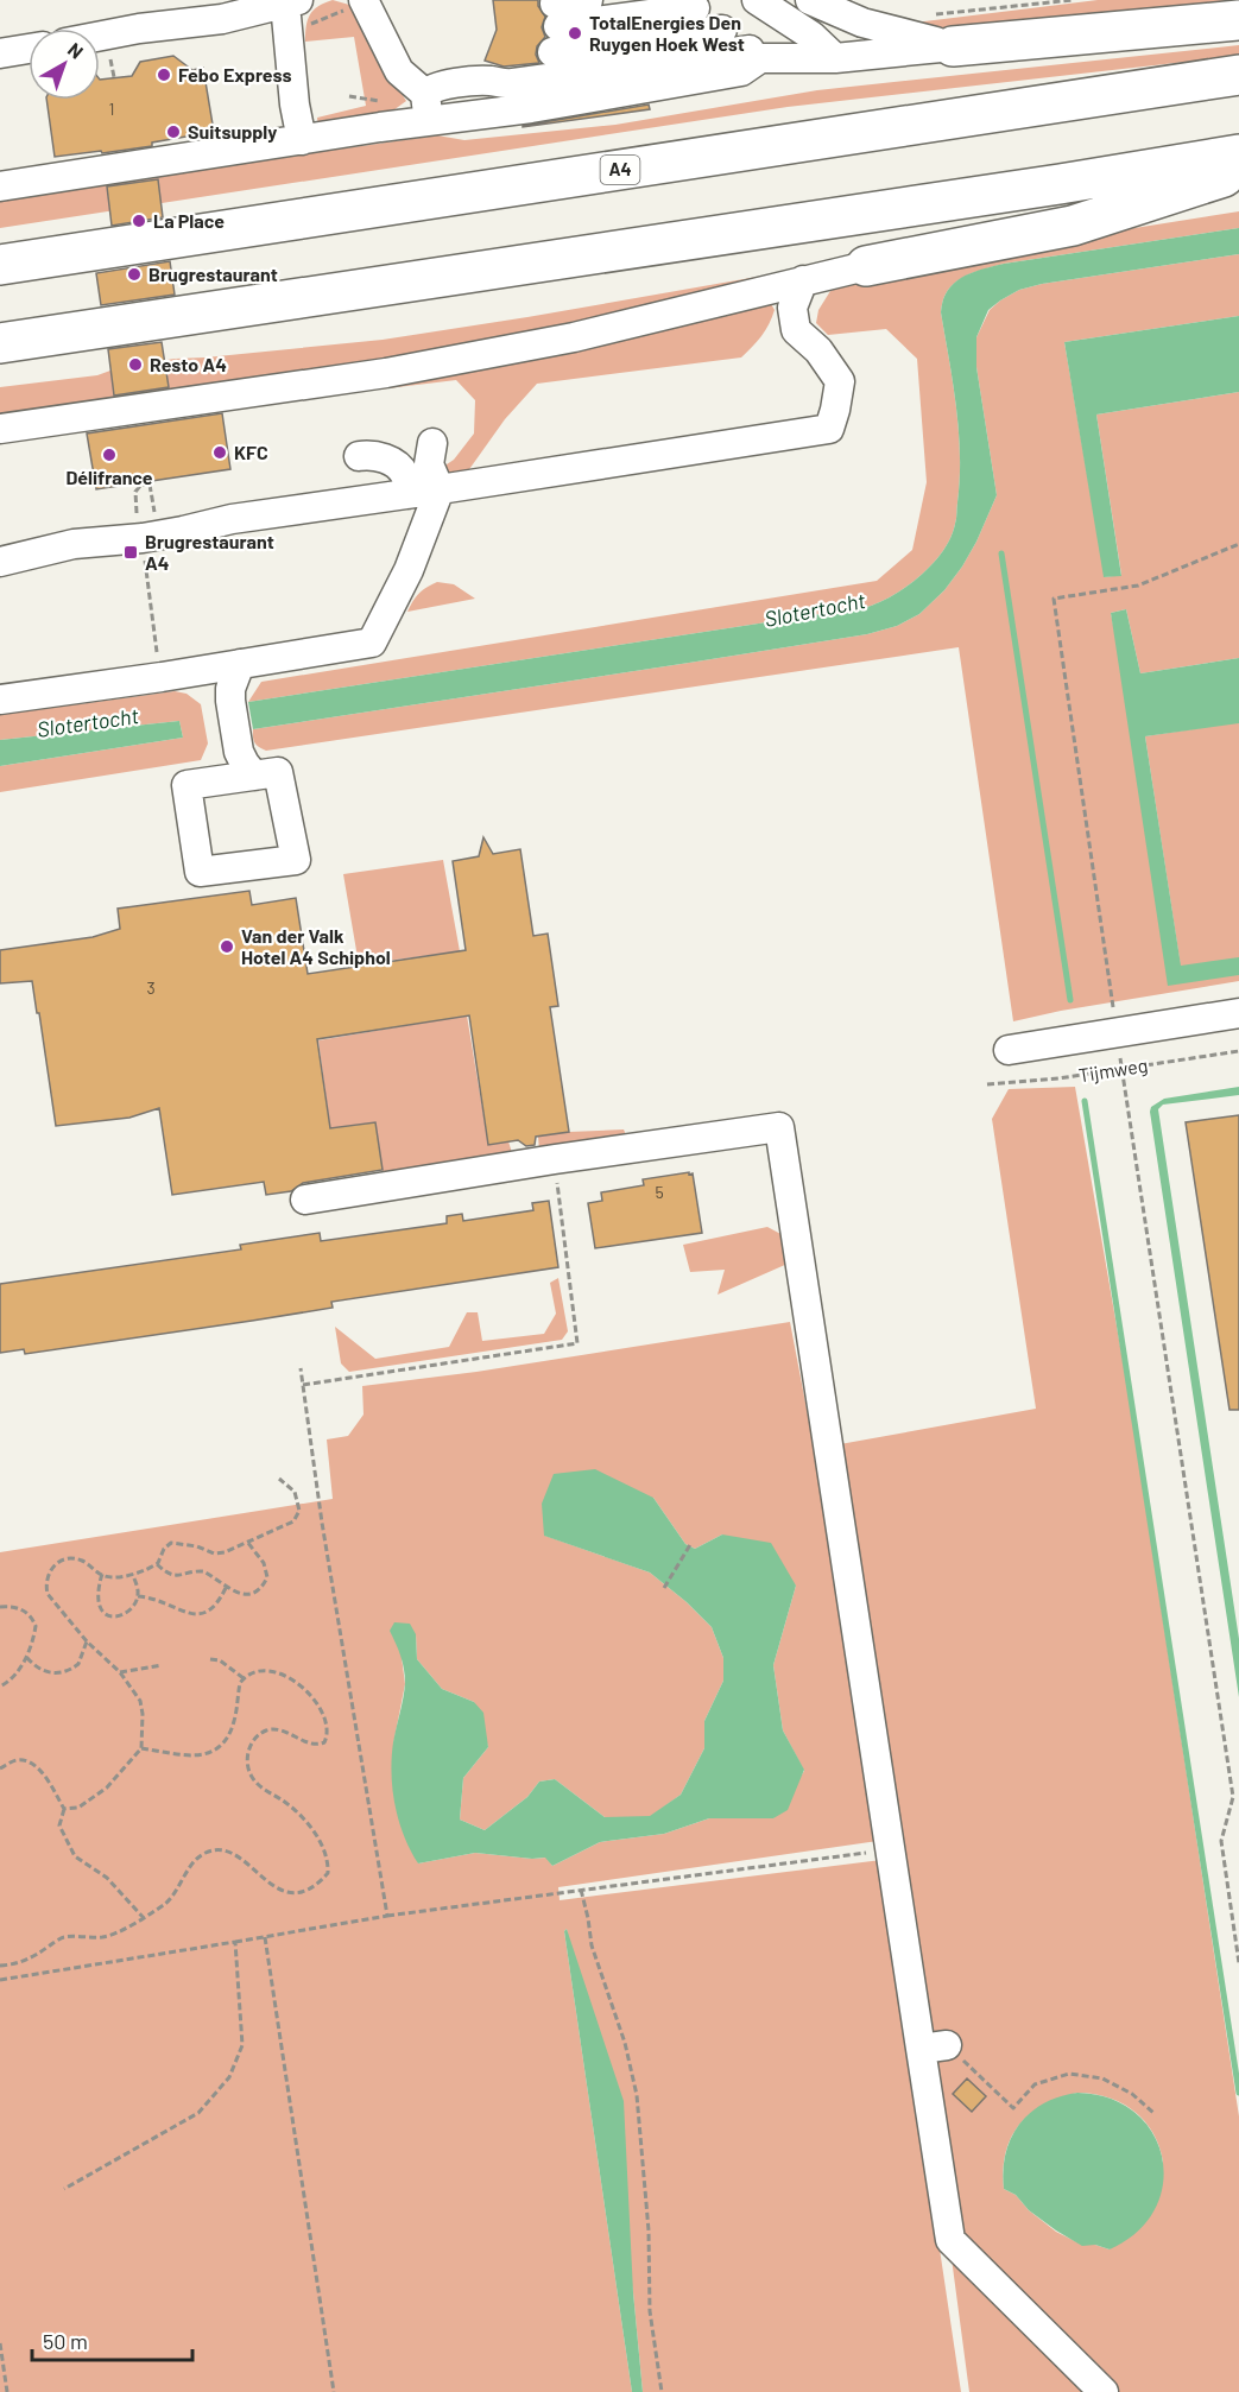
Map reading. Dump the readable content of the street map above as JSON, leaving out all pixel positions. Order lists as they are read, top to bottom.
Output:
{
  "streets": {
    "highway": ["A4"],
    "street": ["Tijmweg"]
  },
  "water": ["Slotertocht"],
  "places": {
    "other": [
      "TotalEnergies Den Ruygen Hoek West",
      "Febo Express",
      "Suitsupply",
      "La Place",
      "Brugrestaurant",
      "Resto A4",
      "KFC",
      "Délifrance",
      "Van der Valk Hotel A4 Schiphol"
    ],
    "transit": ["Brugrestaurant A4"]
  },
  "house_numbers": ["1", "3", "5"],
  "scale_bar": "50 m",
  "north": "top right"
}
